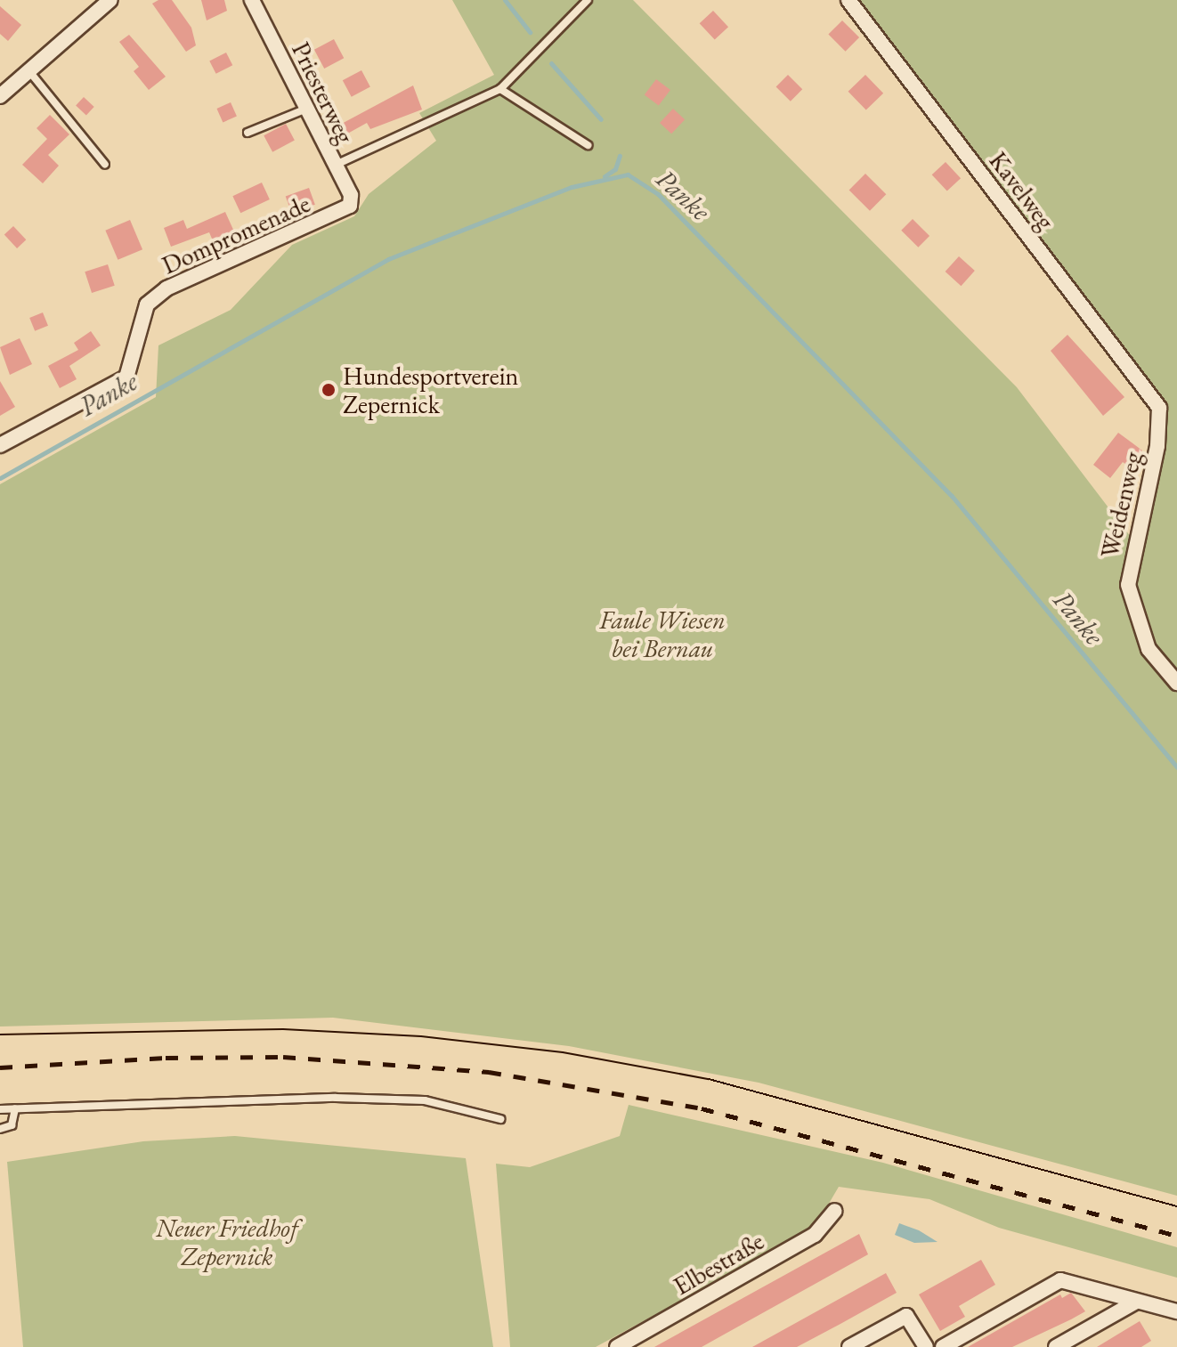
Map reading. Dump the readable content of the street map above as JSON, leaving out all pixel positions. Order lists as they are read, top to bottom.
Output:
{
  "streets": {
    "street": [
      "Priesterweg",
      "Kavelweg",
      "Dompromenade",
      "Weidenweg",
      "Elbestraße"
    ]
  },
  "crossings": [
    ["Priesterweg", "Dompromenade"],
    ["Kavelweg", "Weidenweg"]
  ],
  "water": ["Panke"],
  "parks": ["Faule Wiesen bei Bernau", "Neuer Friedhof Zepernick"],
  "places": ["Hundesportverein Zepernick"]
}
